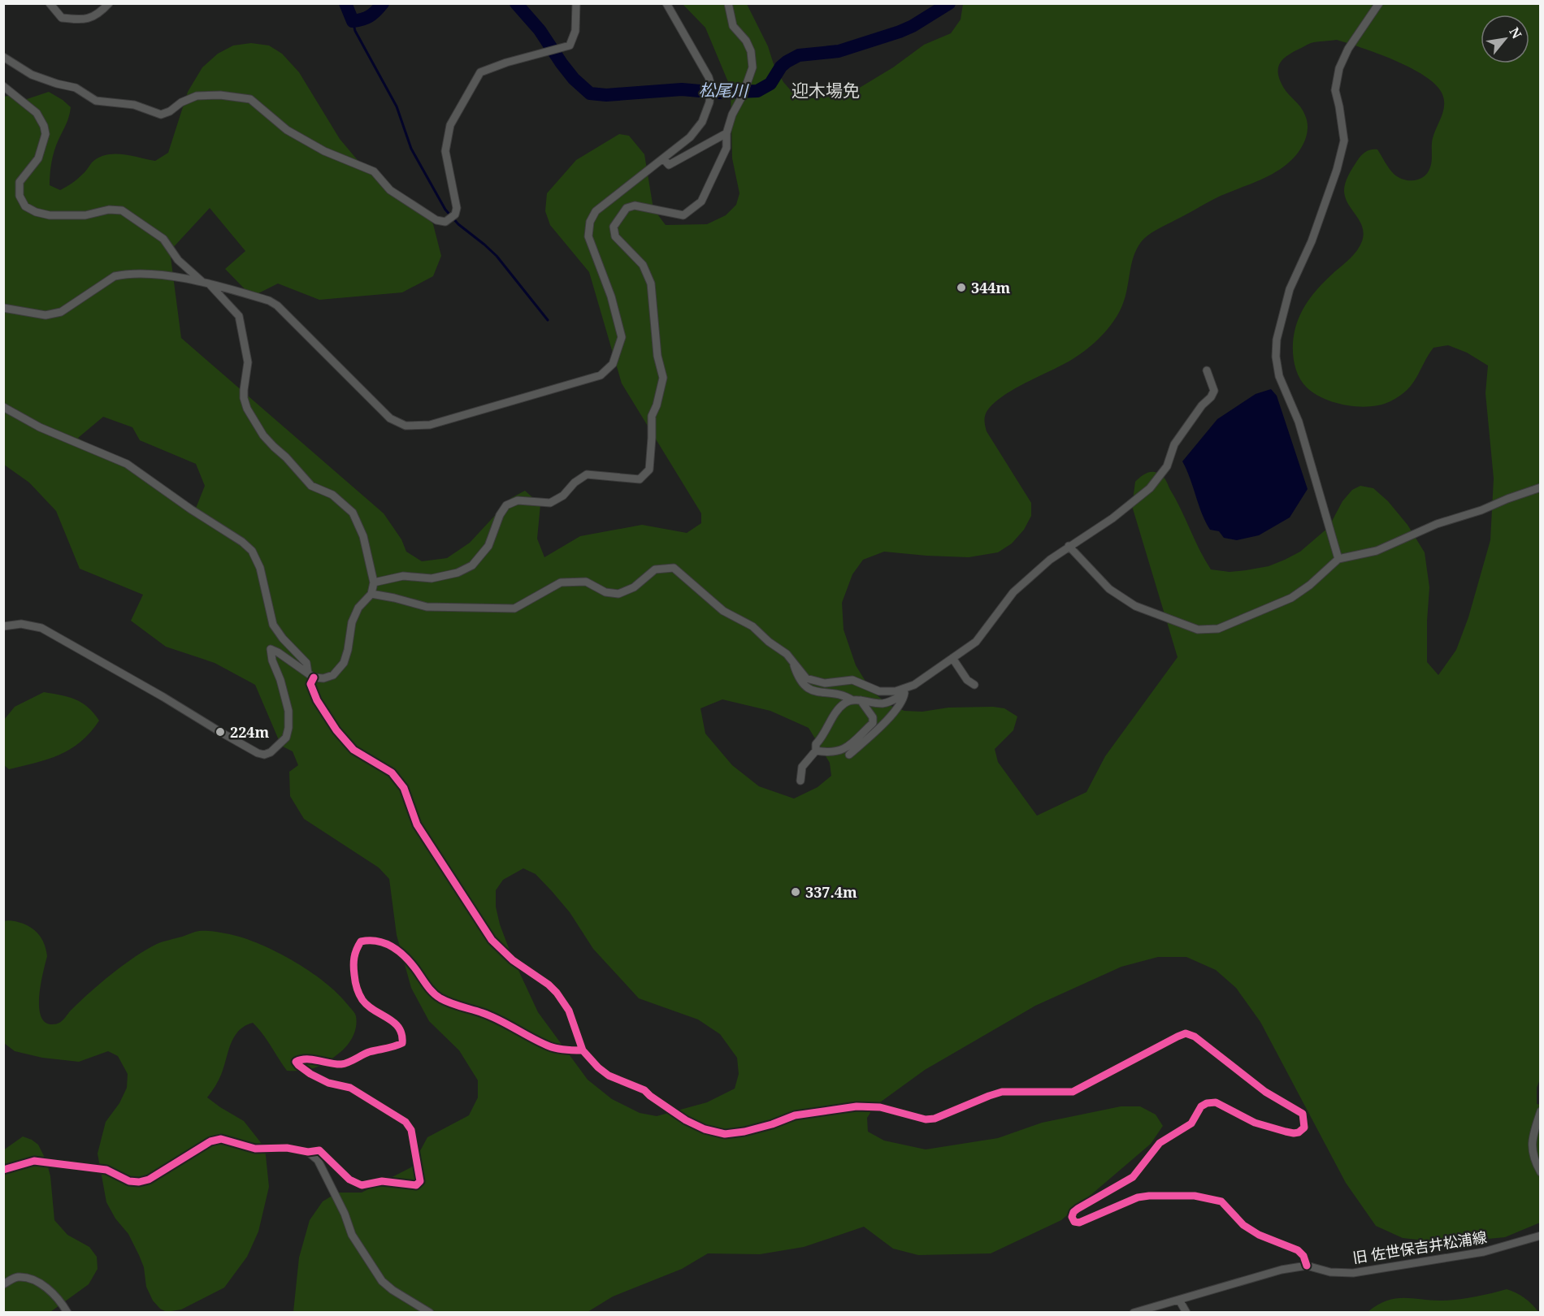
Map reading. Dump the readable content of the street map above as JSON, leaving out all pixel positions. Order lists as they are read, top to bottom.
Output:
{
  "streets": {
    "street": ["旧 佐世保吉井松浦線"]
  },
  "districts": ["迎木場免"],
  "water": ["松尾川"],
  "places": ["344m", "224m", "337.4m"],
  "north": "top right"
}
